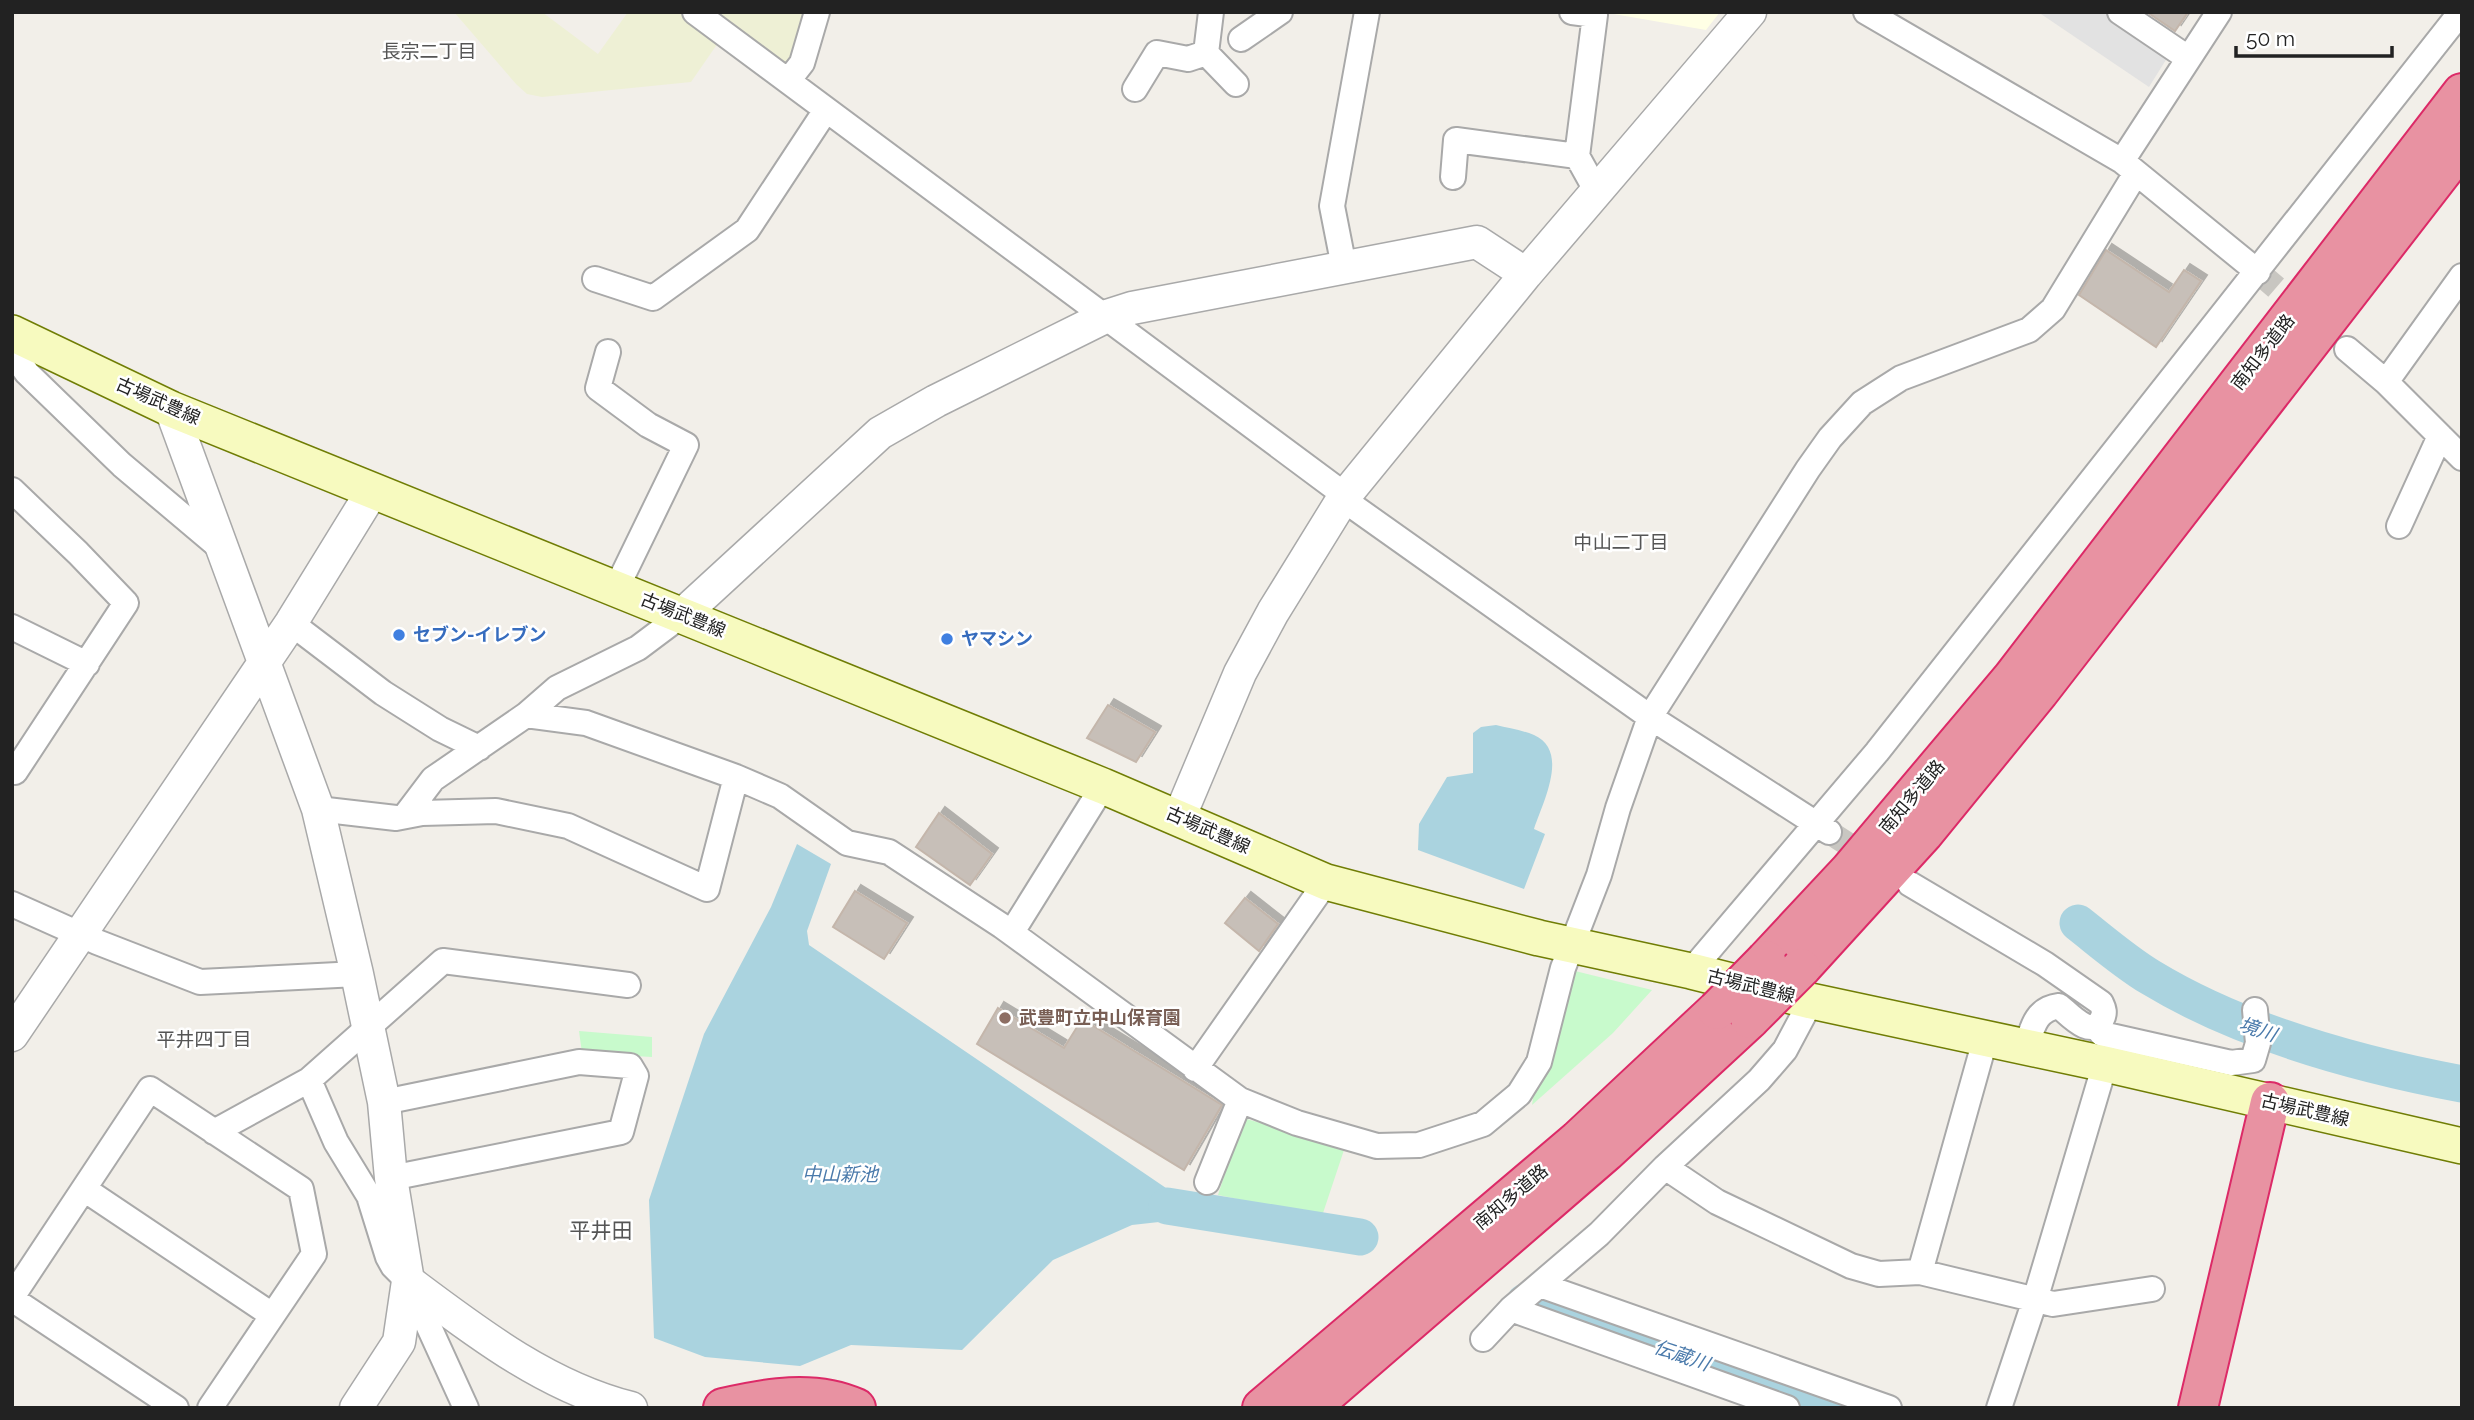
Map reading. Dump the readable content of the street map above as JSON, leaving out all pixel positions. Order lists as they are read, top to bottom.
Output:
{
  "streets": {
    "highway": ["南知多道路"],
    "main road": ["古場武豊線"]
  },
  "crossings": [
    ["南知多道路", "古場武豊線"]
  ],
  "districts": [
    "長宗二丁目",
    "中山二丁目",
    "平井四丁目",
    "平井田"
  ],
  "water": ["境川", "中山新池", "伝蔵川"],
  "places": ["セブン-イレブン", "ヤマシン", "武豊町立中山保育園"],
  "scale_bar": "50 m"
}
